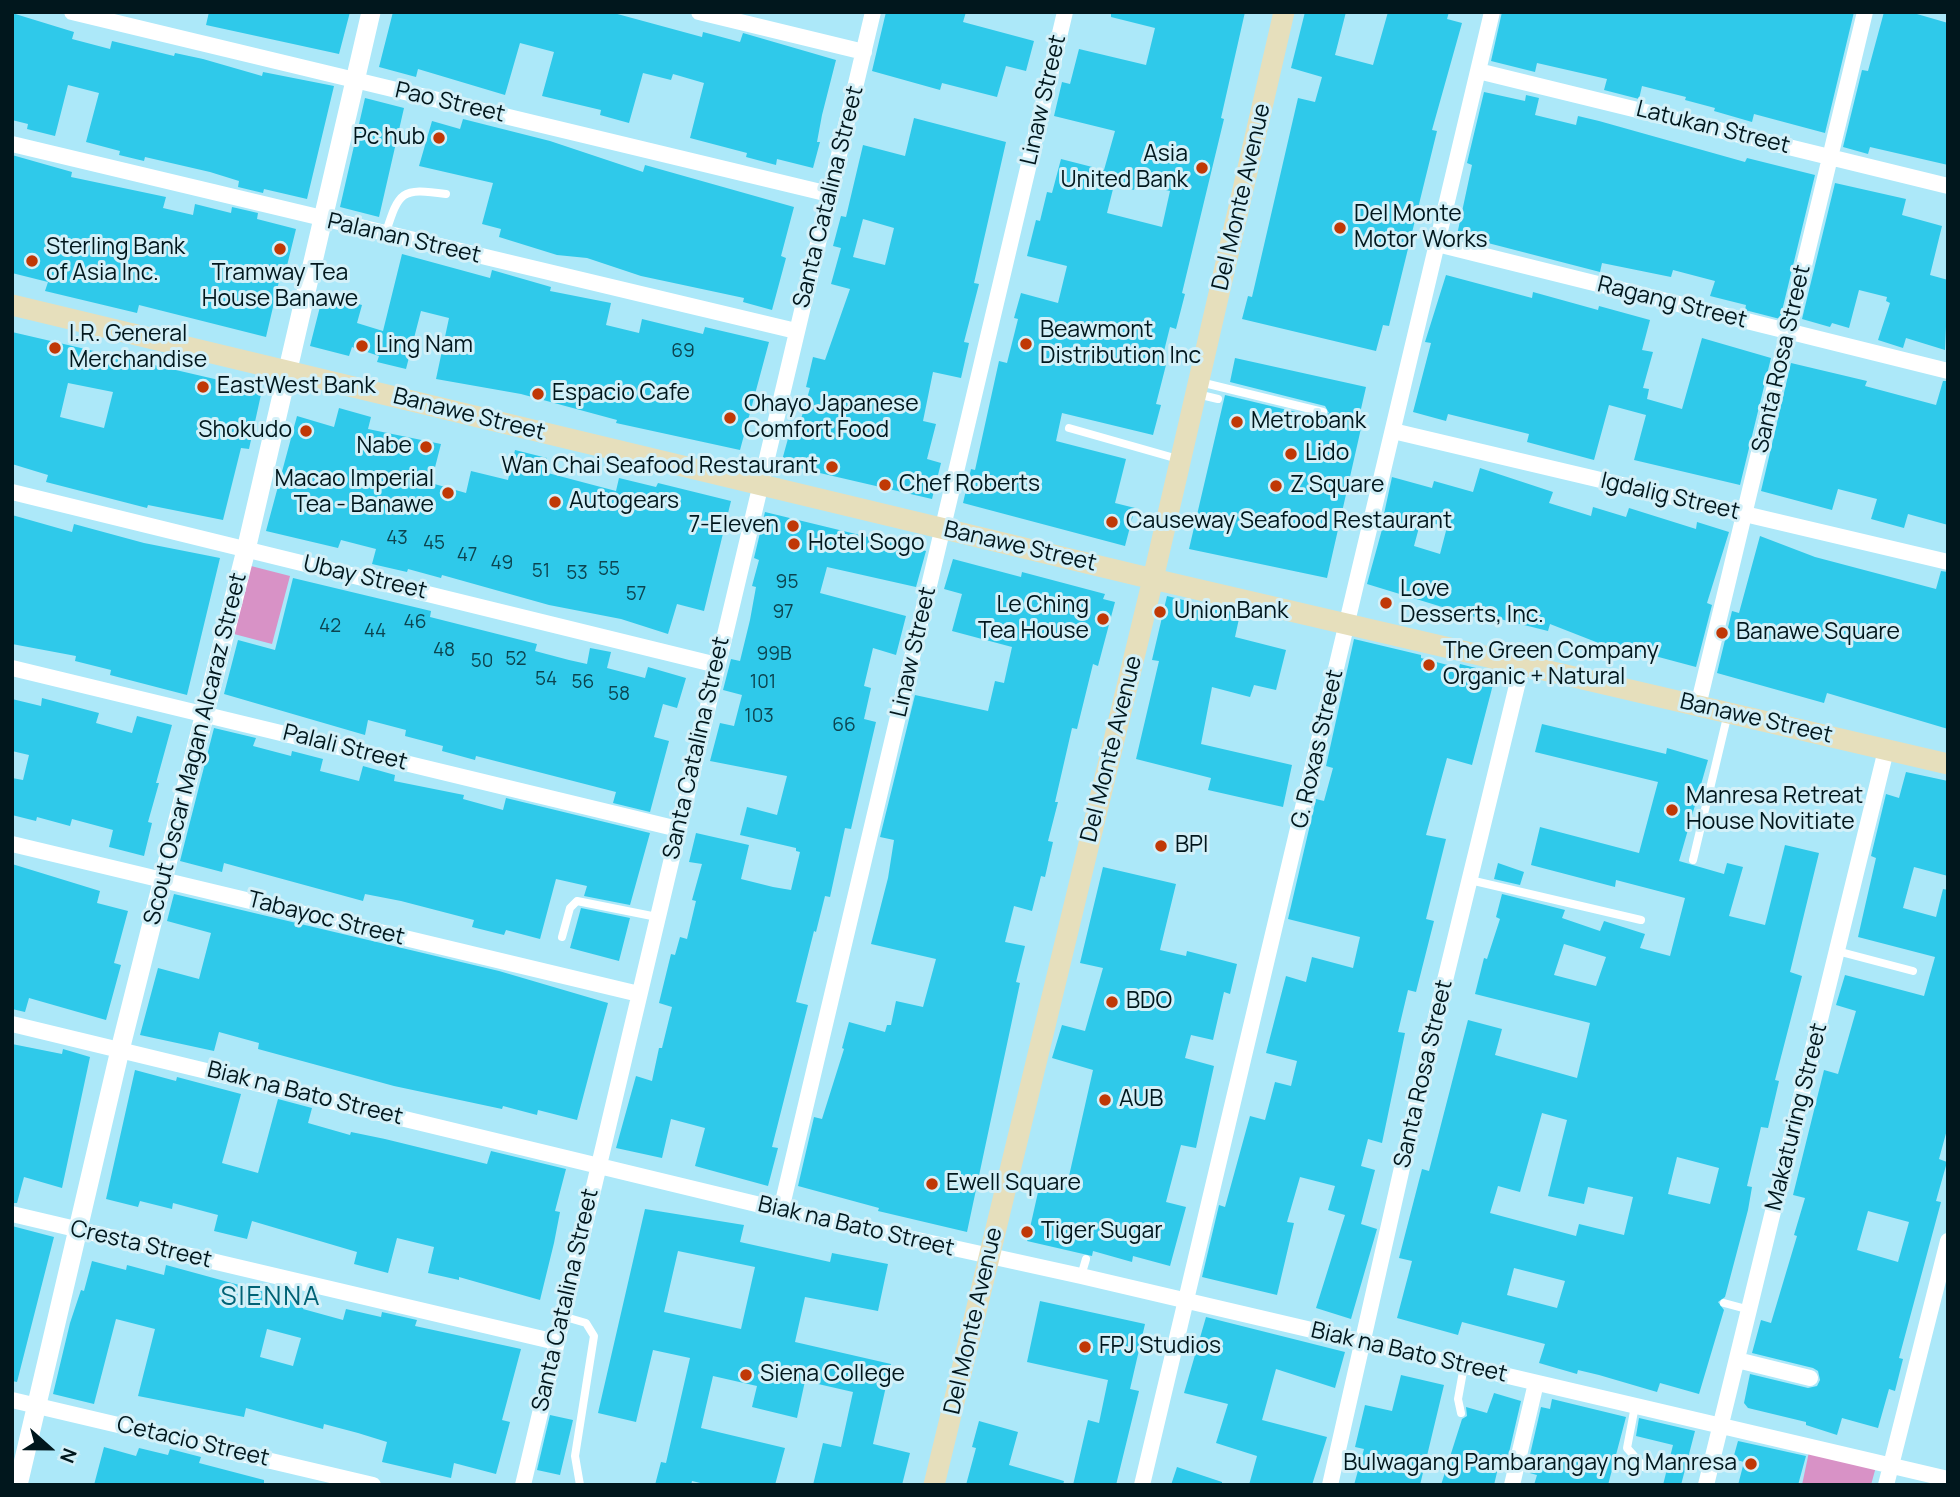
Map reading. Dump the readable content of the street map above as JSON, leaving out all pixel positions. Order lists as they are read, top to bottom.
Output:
{
  "streets": {
    "main road": ["Del Monte Avenue", "Banawe Street"],
    "street": [
      "Linaw Street",
      "Pao Street",
      "Latukan Street",
      "Santa Catalina Street",
      "Palanan Street",
      "Ragang Street",
      "Santa Rosa Street",
      "Igdalig Street",
      "Ubay Street",
      "Palali Street",
      "Scout Oscar Magan Alcaraz Street",
      "G. Roxas Street",
      "Tabayoc Street",
      "Biak na Bato Street",
      "Makaturing Street",
      "Cresta Street",
      "Cetacio Street"
    ]
  },
  "crossings": [
    ["Linaw Street", "Banawe Street"],
    ["Linaw Street", "Biak na Bato Street"],
    ["Pao Street", "Santa Catalina Street"],
    ["Pao Street", "Scout Oscar Magan Alcaraz Street"],
    ["Latukan Street", "Santa Rosa Street"],
    ["Latukan Street", "G. Roxas Street"],
    ["Santa Catalina Street", "Palanan Street"],
    ["Santa Catalina Street", "Banawe Street"],
    ["Santa Catalina Street", "Ubay Street"],
    ["Santa Catalina Street", "Palali Street"],
    ["Santa Catalina Street", "Tabayoc Street"],
    ["Santa Catalina Street", "Biak na Bato Street"],
    ["Santa Catalina Street", "Cresta Street"],
    ["Del Monte Avenue", "Banawe Street"],
    ["Del Monte Avenue", "Biak na Bato Street"],
    ["Palanan Street", "Scout Oscar Magan Alcaraz Street"],
    ["Ragang Street", "Santa Rosa Street"],
    ["Ragang Street", "G. Roxas Street"],
    ["Santa Rosa Street", "Banawe Street"],
    ["Santa Rosa Street", "Igdalig Street"],
    ["Santa Rosa Street", "Biak na Bato Street"],
    ["Banawe Street", "Scout Oscar Magan Alcaraz Street"],
    ["Banawe Street", "G. Roxas Street"],
    ["Banawe Street", "Makaturing Street"],
    ["Igdalig Street", "G. Roxas Street"],
    ["Ubay Street", "Scout Oscar Magan Alcaraz Street"],
    ["Palali Street", "Scout Oscar Magan Alcaraz Street"],
    ["Scout Oscar Magan Alcaraz Street", "Tabayoc Street"],
    ["Scout Oscar Magan Alcaraz Street", "Biak na Bato Street"],
    ["Scout Oscar Magan Alcaraz Street", "Cresta Street"],
    ["Scout Oscar Magan Alcaraz Street", "Cetacio Street"],
    ["G. Roxas Street", "Biak na Bato Street"],
    ["Biak na Bato Street", "Makaturing Street"]
  ],
  "districts": ["SIENNA"],
  "places": [
    "Pc hub",
    "Asia United Bank",
    "Del Monte Motor Works",
    "Tramway Tea House Banawe",
    "Sterling Bank of Asia Inc.",
    "Beawmont Distribution Inc",
    "Ling Nam",
    "I.R. General Merchandise",
    "EastWest Bank",
    "Espacio Cafe",
    "Ohayo Japanese Comfort Food",
    "Metrobank",
    "Shokudo",
    "Nabe",
    "Lido",
    "Wan Chai Seafood Restaurant",
    "Chef Roberts",
    "Z Square",
    "Macao Imperial Tea - Banawe",
    "Autogears",
    "Causeway Seafood Restaurant",
    "7-Eleven",
    "Hotel Sogo",
    "Love Desserts, Inc.",
    "UnionBank",
    "Le Ching Tea House",
    "Banawe Square",
    "The Green Company Organic + Natural",
    "Manresa Retreat House Novitiate",
    "BPI",
    "BDO",
    "AUB",
    "Ewell Square",
    "Tiger Sugar",
    "FPJ Studios",
    "Siena College",
    "Bulwagang Pambarangay ng Manresa"
  ],
  "house_numbers": [
    "69",
    "43",
    "45",
    "47",
    "49",
    "55",
    "51",
    "53",
    "95",
    "57",
    "97",
    "46",
    "42",
    "44",
    "48",
    "99B",
    "52",
    "50",
    "54",
    "56",
    "101",
    "58",
    "103",
    "66"
  ],
  "north": "right"
}
